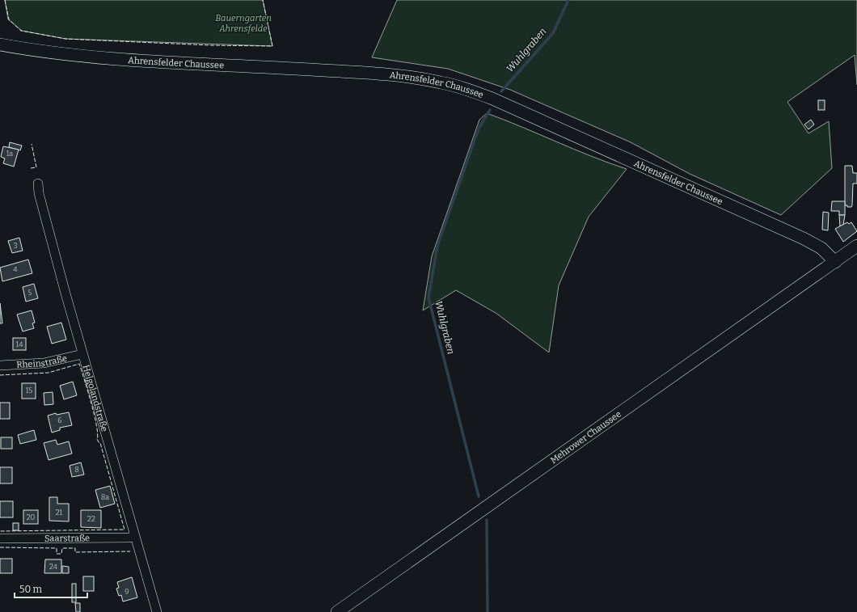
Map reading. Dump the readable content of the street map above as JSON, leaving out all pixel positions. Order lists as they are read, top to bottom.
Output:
{
  "streets": {
    "main road": ["Ahrensfelder Chaussee", "Mehrower Chaussee"],
    "street": ["Rheinstraße", "Helgolandstraße", "Saarstraße"]
  },
  "crossings": [
    ["Ahrensfelder Chaussee", "Mehrower Chaussee"],
    ["Rheinstraße", "Helgolandstraße"],
    ["Helgolandstraße", "Saarstraße"]
  ],
  "water": ["Wuhlgraben"],
  "parks": ["Bauerngarten Ahrensfelde"],
  "house_numbers": [
    "1a",
    "3",
    "4",
    "5",
    "14",
    "15",
    "6",
    "8",
    "8a",
    "21",
    "20",
    "22",
    "24",
    "9"
  ],
  "scale_bar": "50 m"
}
